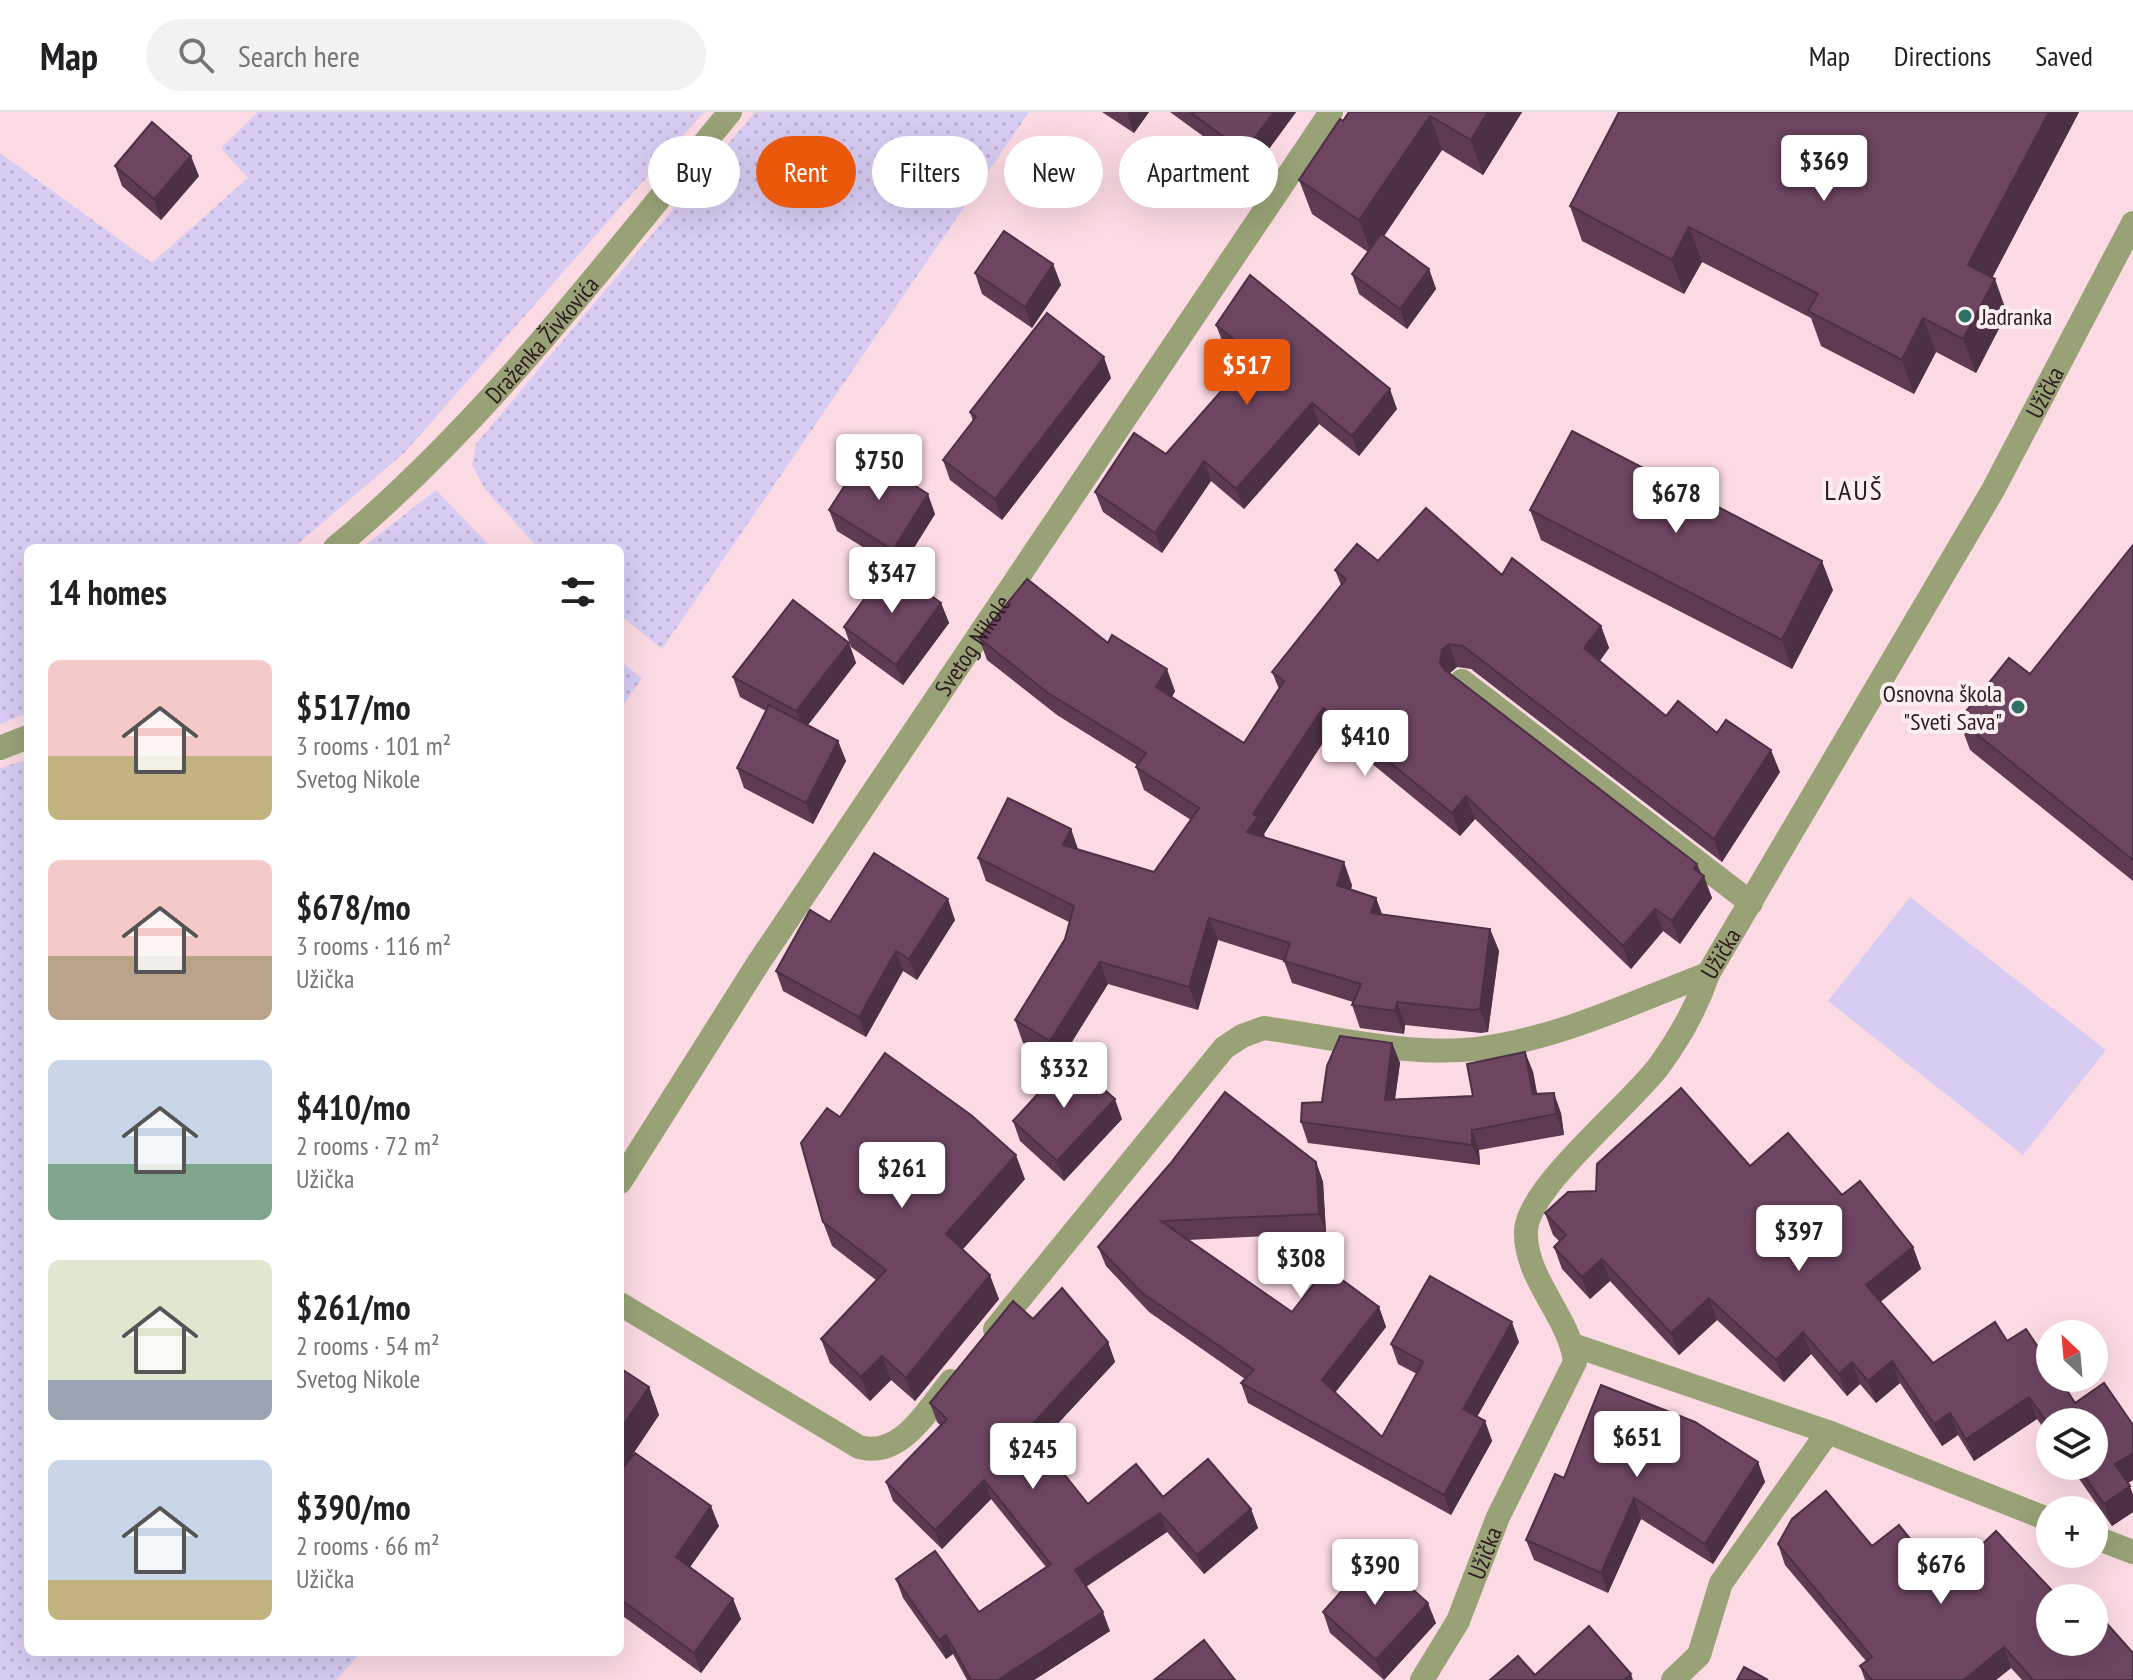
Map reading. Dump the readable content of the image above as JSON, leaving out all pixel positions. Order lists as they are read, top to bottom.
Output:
{
  "streets": {
    "street": ["Draženka Živkovića", "Užička", "Svetog Nikole"]
  },
  "districts": ["LAUŠ"],
  "places": ["Jadranka", "Osnovna škola \"Sveti Sava\""],
  "north": "top left",
  "page": {
    "header": "Map",
    "search": "Search here",
    "nav": ["Map", "Directions", "Saved"],
    "price": [
      "$369",
      "$517",
      "$750",
      "$678",
      "$347",
      "$410",
      "$332",
      "$261",
      "$397",
      "$308",
      "$651",
      "$245",
      "$676",
      "$390"
    ],
    "chip": [
      "Buy",
      "Rent",
      "Filters",
      "New",
      "Apartment"
    ],
    "heading": "14 homes",
    "list": [
      {
        "name": "$517/mo",
        "note": "3 rooms · 101 m² · Svetog Nikole"
      },
      {
        "name": "$678/mo",
        "note": "3 rooms · 116 m² · Užička"
      },
      {
        "name": "$410/mo",
        "note": "2 rooms · 72 m² · Užička"
      },
      {
        "name": "$261/mo",
        "note": "2 rooms · 54 m² · Svetog Nikole"
      },
      {
        "name": "$390/mo",
        "note": "2 rooms · 66 m² · Užička"
      }
    ],
    "map_buttons": ["+", "−"]
  }
}
